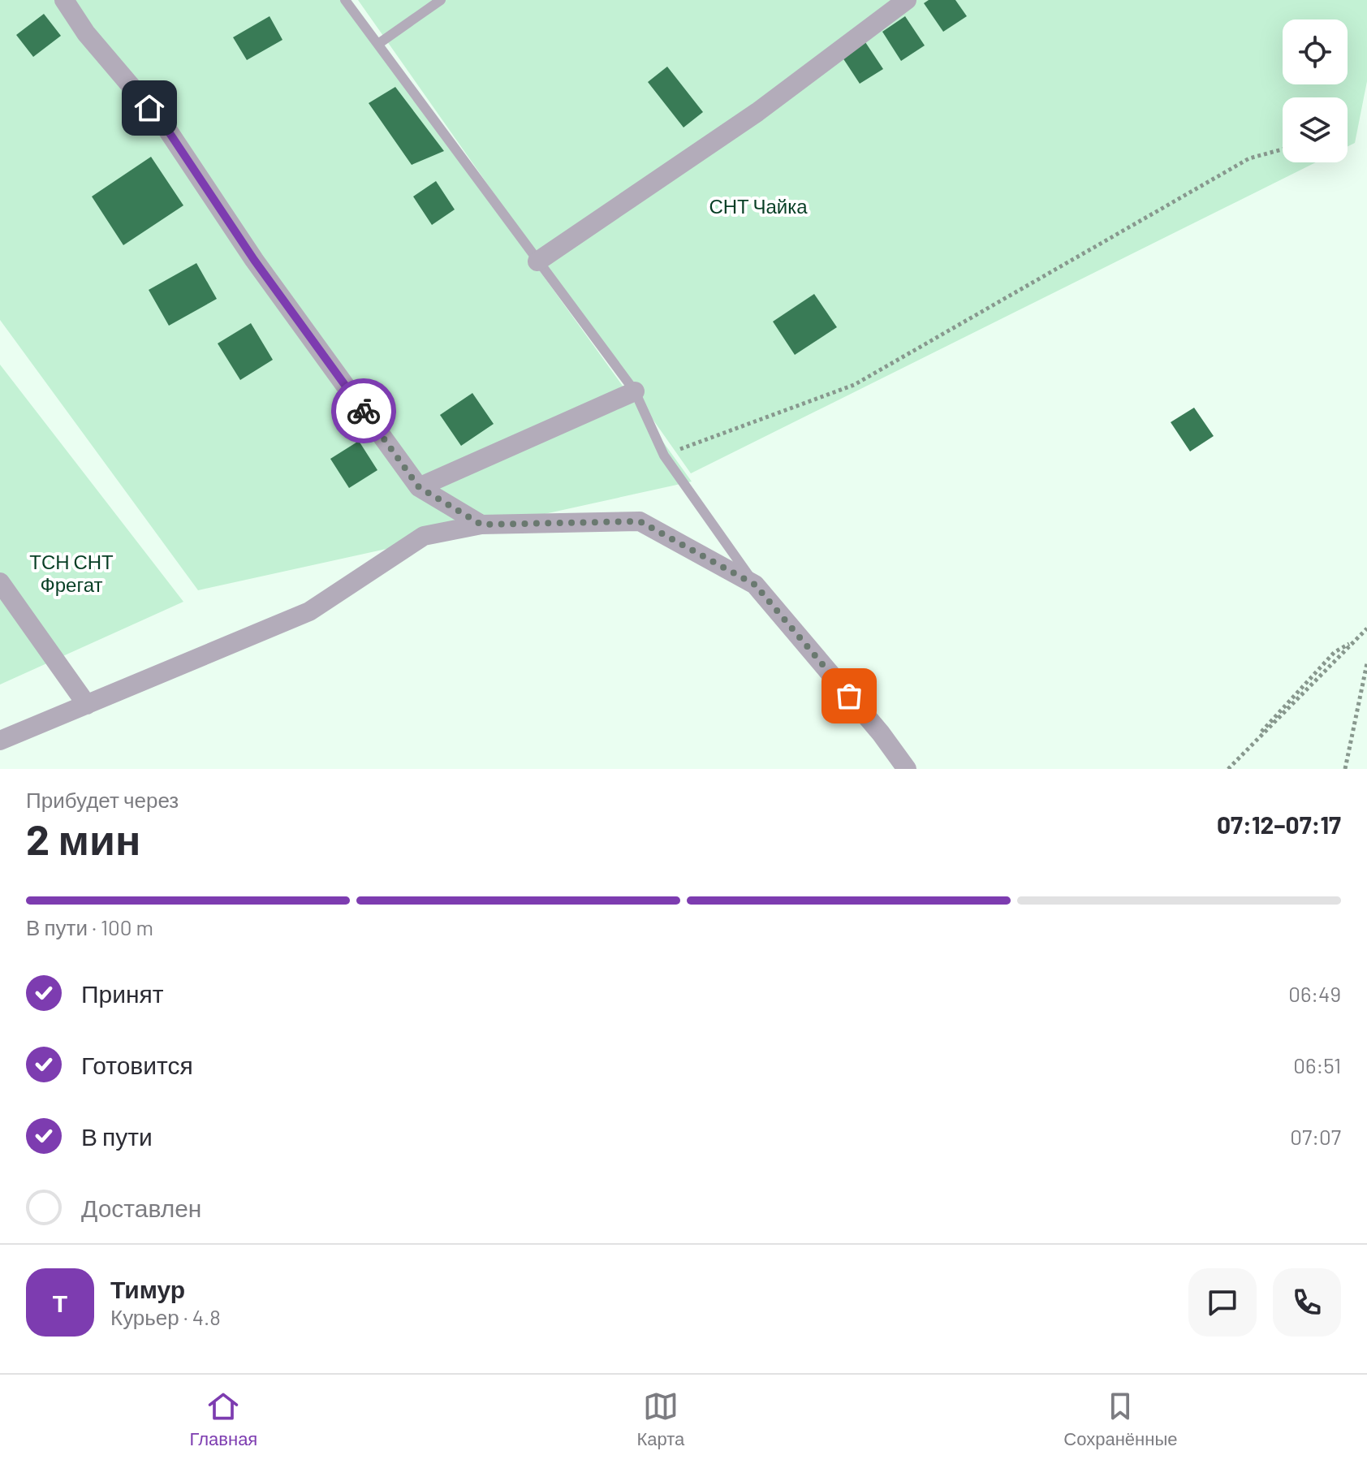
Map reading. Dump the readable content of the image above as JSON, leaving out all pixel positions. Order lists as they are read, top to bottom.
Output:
{
  "parks": ["СНТ Чайка", "ТСН СНТ Фрегат"],
  "page": {
    "heading": ["2 мин", "Прибудет через", "07:12–07:17"],
    "panel": ["Тимур", "Курьер · 4.8"],
    "bar": "В пути · 100 m",
    "list": [
      ["Принят", "06:49"],
      ["Готовится", "06:51"],
      ["В пути", "07:07"],
      "Доставлен"
    ],
    "round": "Т",
    "tabs": ["Главная", "Карта", "Сохранённые"]
  }
}
